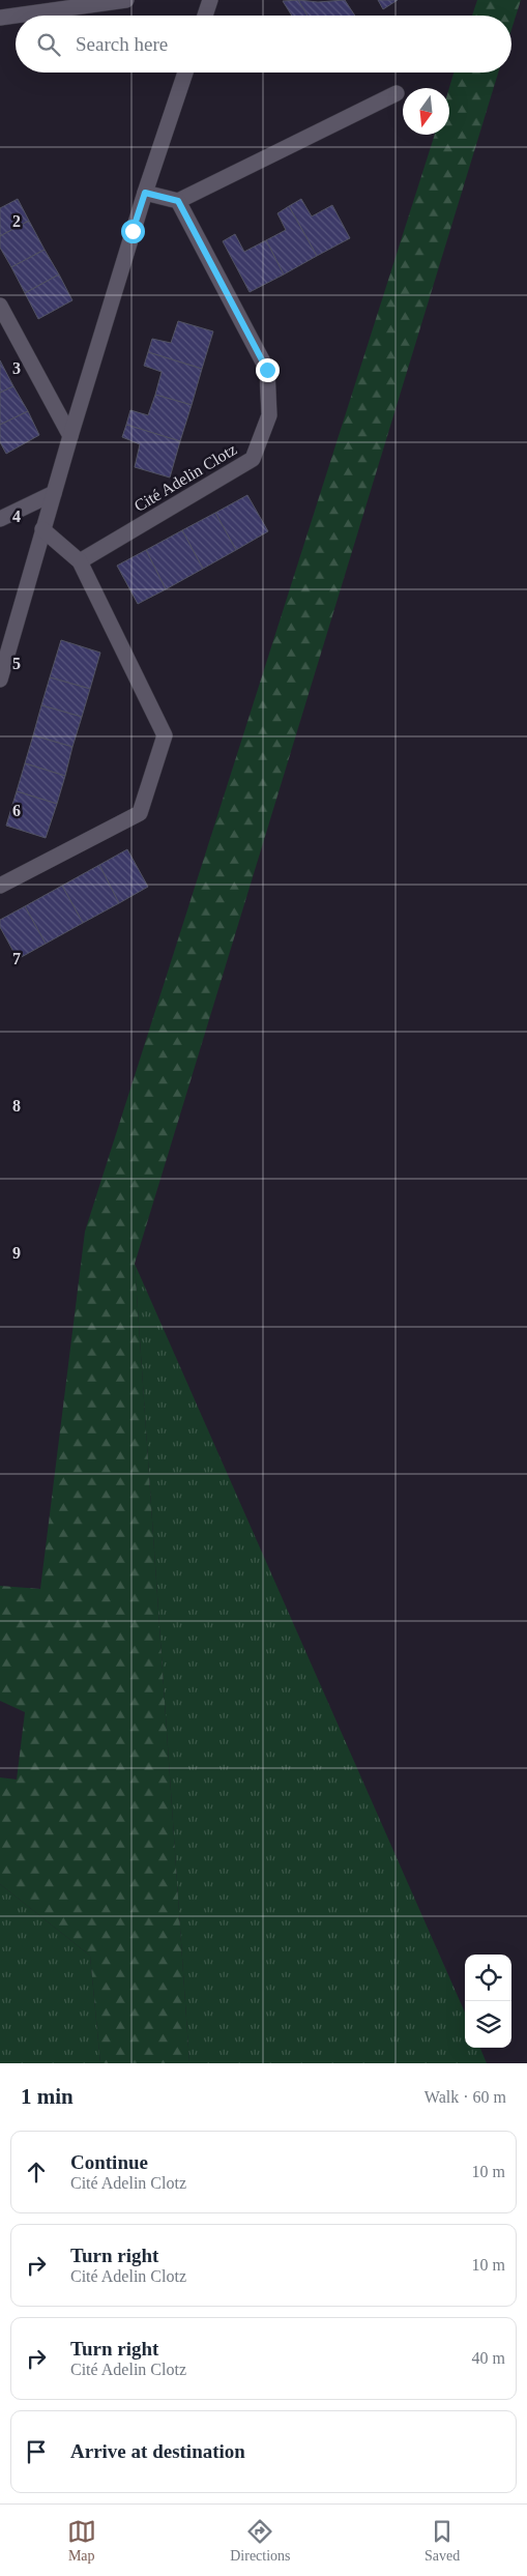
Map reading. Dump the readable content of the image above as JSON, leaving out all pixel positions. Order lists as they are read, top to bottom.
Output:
{
  "streets": {
    "street": ["Cité Adelin Clotz"]
  },
  "north": "bottom",
  "page": {
    "search": "Search here",
    "heading": ["1 min", "Walk · 60 m"],
    "list": [
      ["Continue", "Cité Adelin Clotz", "10 m"],
      ["Turn right", "Cité Adelin Clotz", "10 m"],
      ["Turn right", "Cité Adelin Clotz", "40 m"],
      "Arrive at destination"
    ],
    "nav": ["Map", "Directions", "Saved"]
  },
  "grid": {
    "rows": [
      "2",
      "3",
      "4",
      "5",
      "6",
      "7",
      "8",
      "9"
    ]
  }
}
